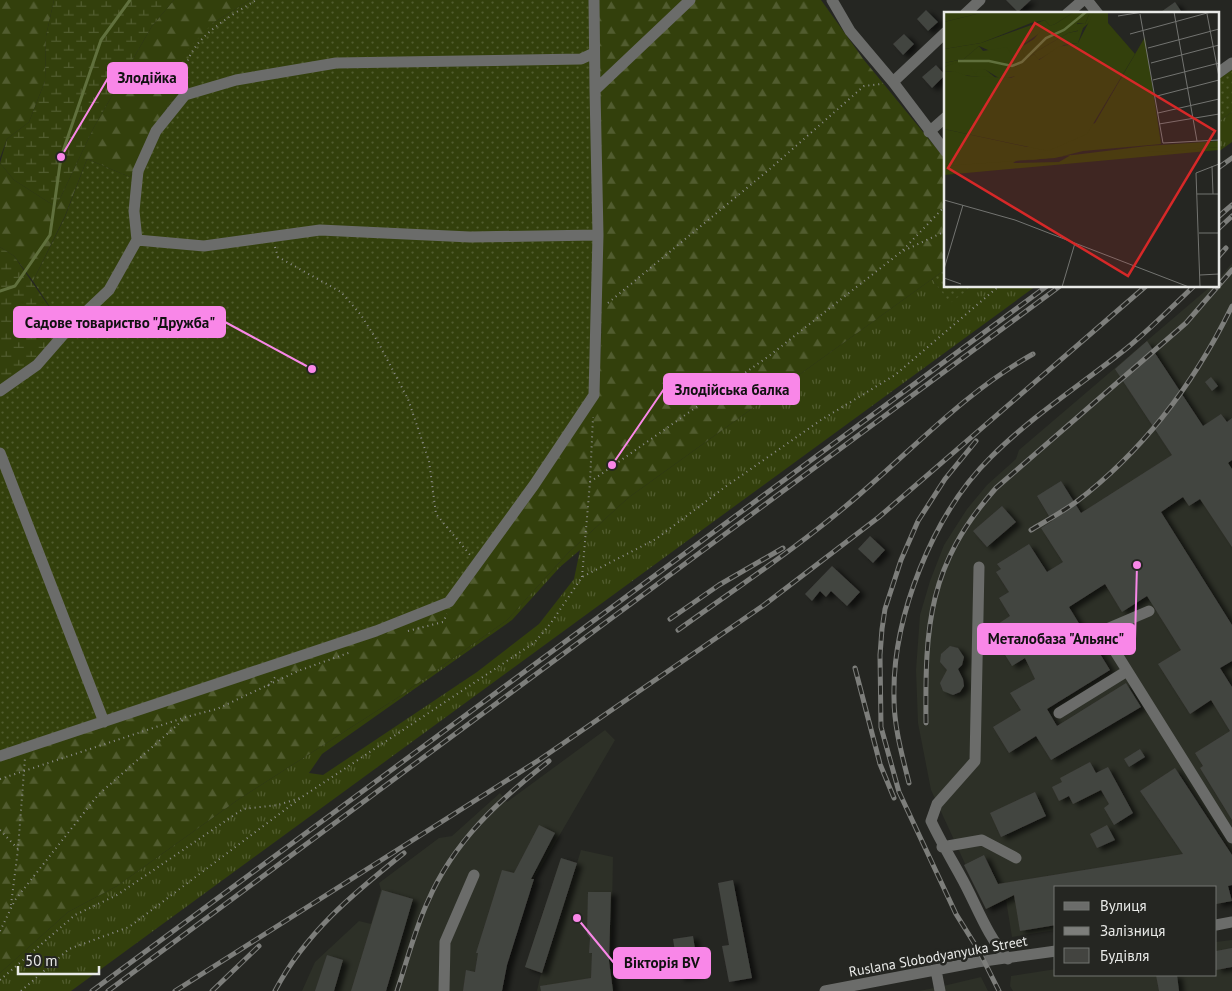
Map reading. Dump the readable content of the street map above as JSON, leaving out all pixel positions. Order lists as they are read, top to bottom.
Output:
{
  "streets": {
    "street": ["Ruslana Slobodyanyuka Street"]
  },
  "places": [
    "Злодійка",
    "Садове товариство \"Дружба\"",
    "Злодійська балка",
    "Металобаза \"Альянс\"",
    "Вікторія BV"
  ],
  "legend": ["Вулиця", "Залізниця", "Будівля"],
  "scale_bar": "50 m"
}
